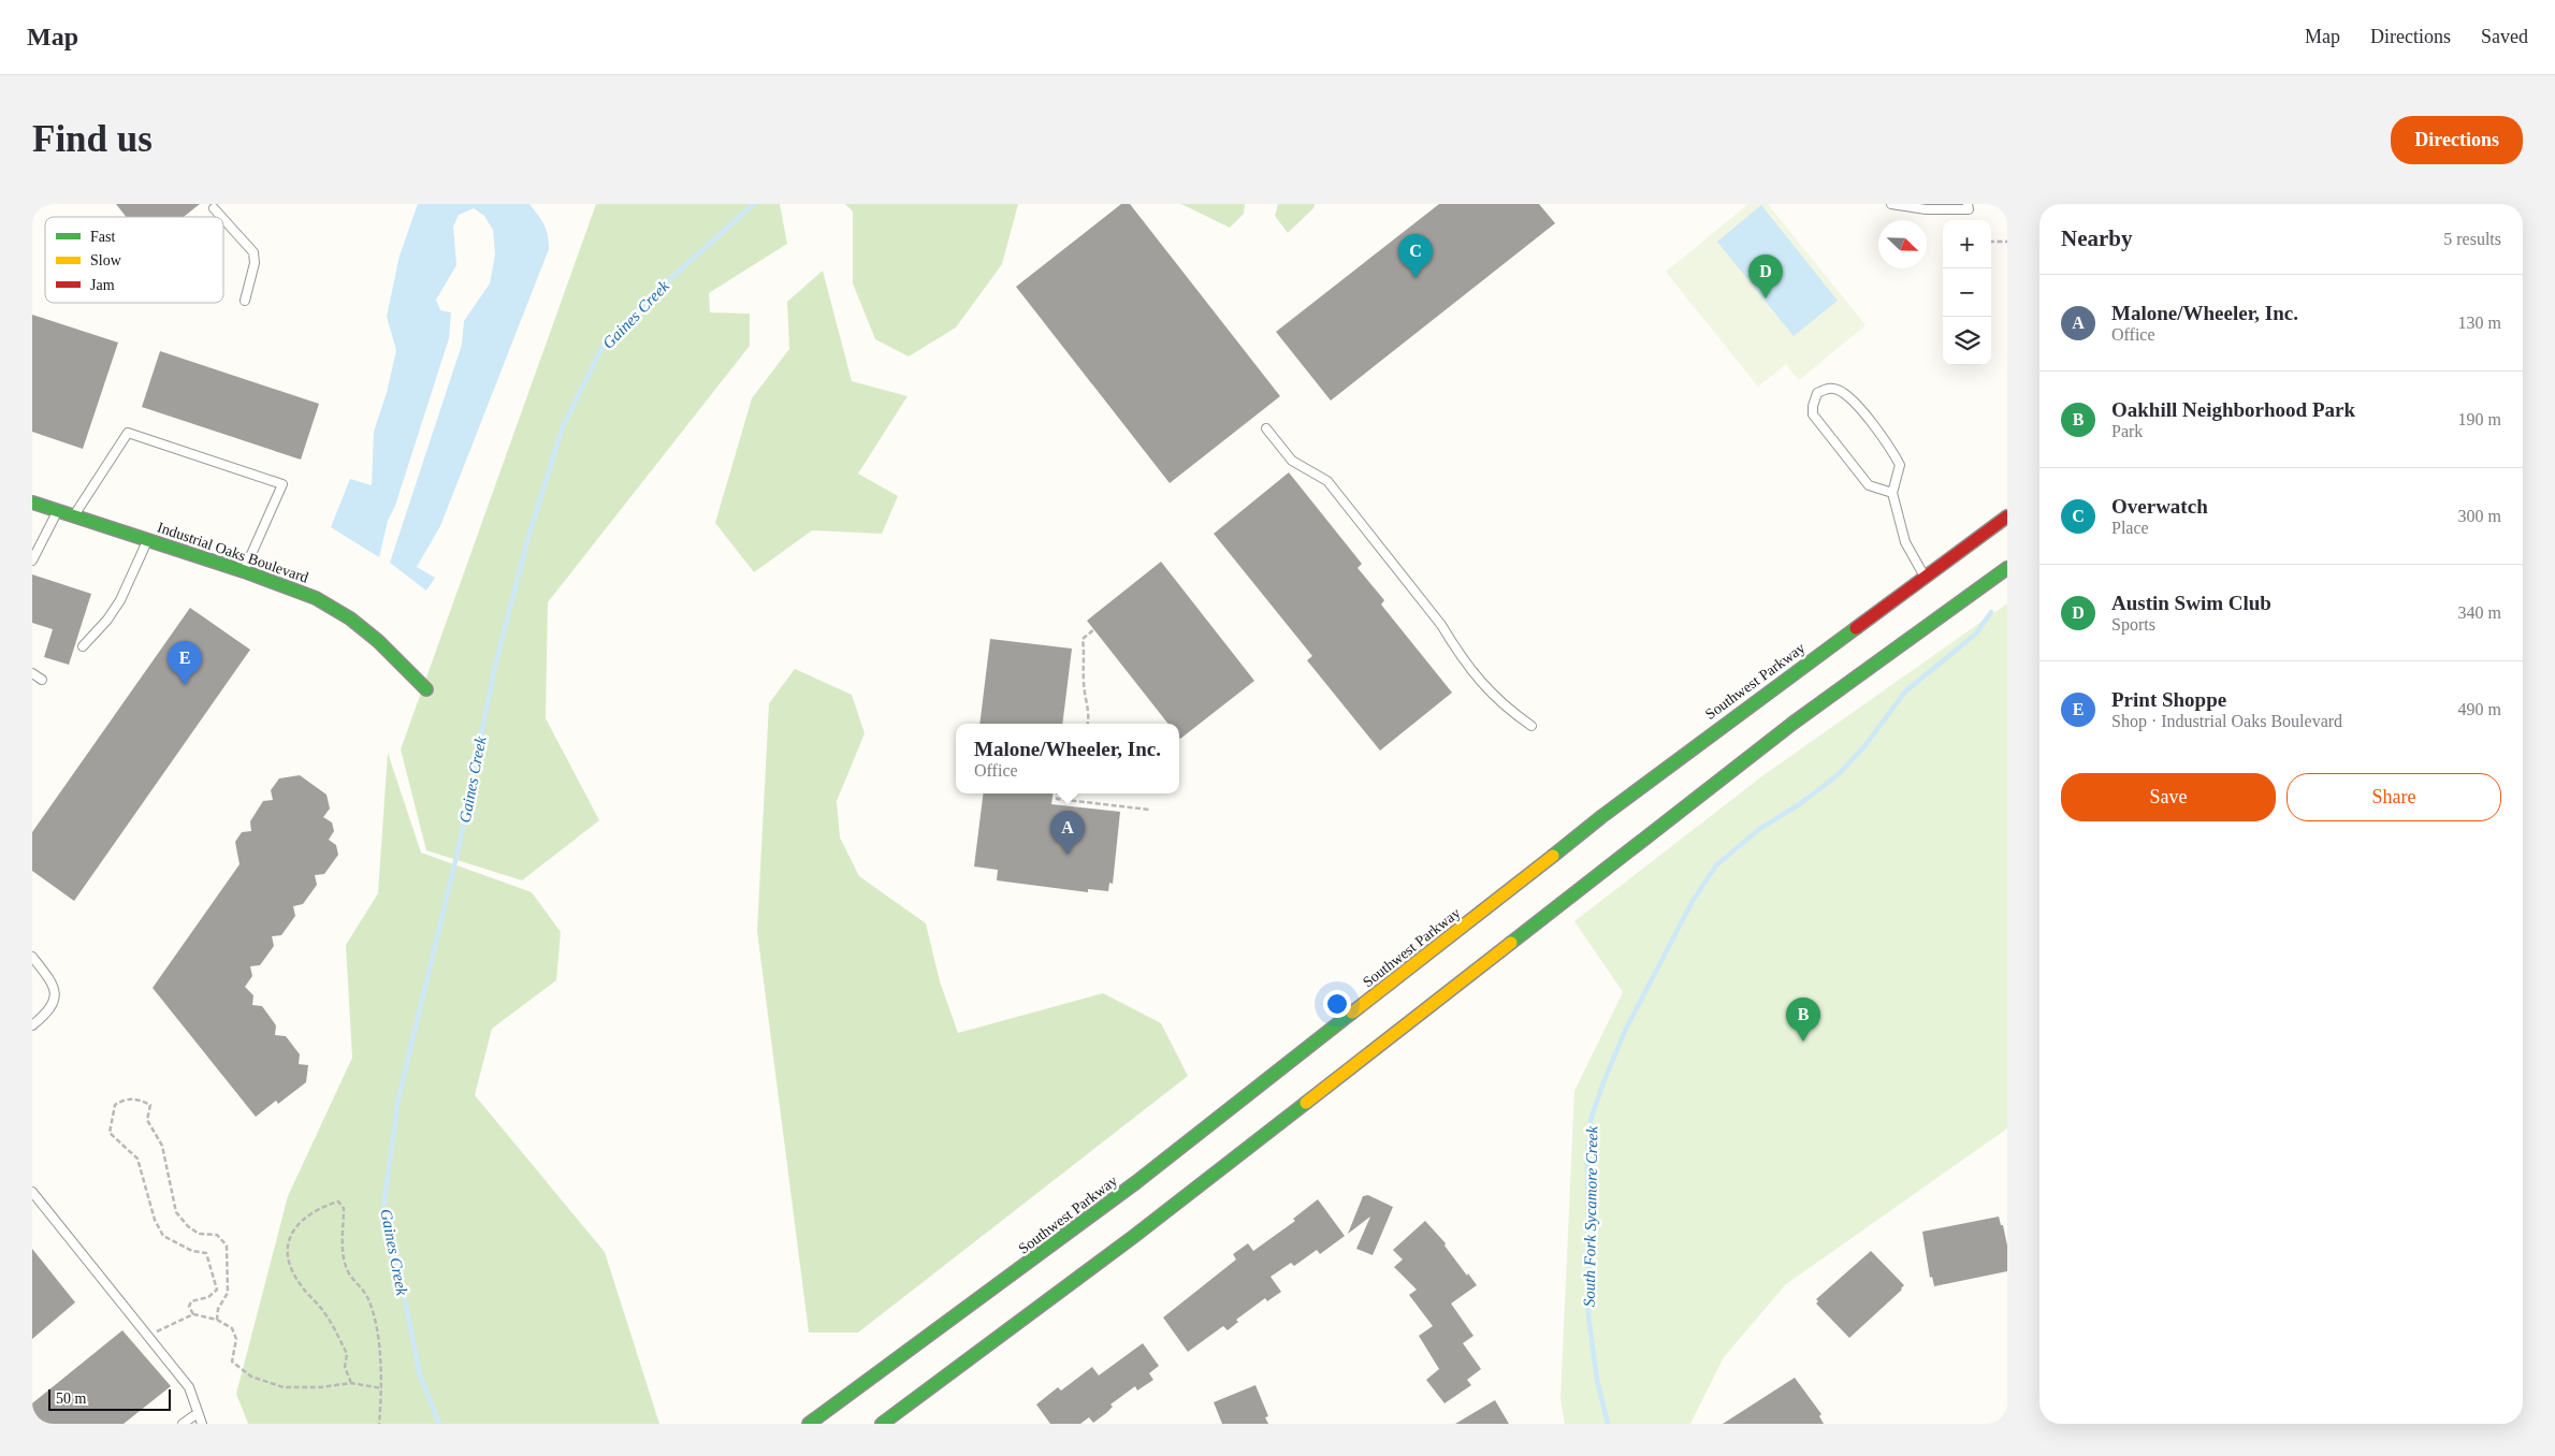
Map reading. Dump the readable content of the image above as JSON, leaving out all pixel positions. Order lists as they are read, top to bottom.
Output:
{
  "streets": {
    "main road": ["Industrial Oaks Boulevard", "Southwest Parkway"]
  },
  "water": ["Gaines Creek", "South Fork Sycamore Creek"],
  "legend": ["Fast", "Slow", "Jam"],
  "scale_bar": "50 m",
  "north": "bottom right",
  "page": {
    "header": "Map",
    "nav": ["Map", "Directions", "Saved"],
    "buttons": [
      "Directions",
      ["Save", "Share"]
    ],
    "title": "Find us",
    "heading": ["Nearby", "5 results"],
    "map_buttons": ["+", "−"],
    "pins": [
      "C",
      "D",
      "E",
      "A",
      "B"
    ],
    "list": [
      {
        "mark": "A",
        "name": "Malone/Wheeler, Inc.",
        "note": "Office",
        "value": "130 m"
      },
      {
        "mark": "B",
        "name": "Oakhill Neighborhood Park",
        "note": "Park",
        "value": "190 m"
      },
      {
        "mark": "C",
        "name": "Overwatch",
        "note": "Place",
        "value": "300 m"
      },
      {
        "mark": "D",
        "name": "Austin Swim Club",
        "note": "Sports",
        "value": "340 m"
      },
      {
        "mark": "E",
        "name": "Print Shoppe",
        "note": "Shop · Industrial Oaks Boulevard",
        "value": "490 m"
      }
    ],
    "popup": ["Malone/Wheeler, Inc.", "Office"],
    "scale": "50 m"
  }
}
